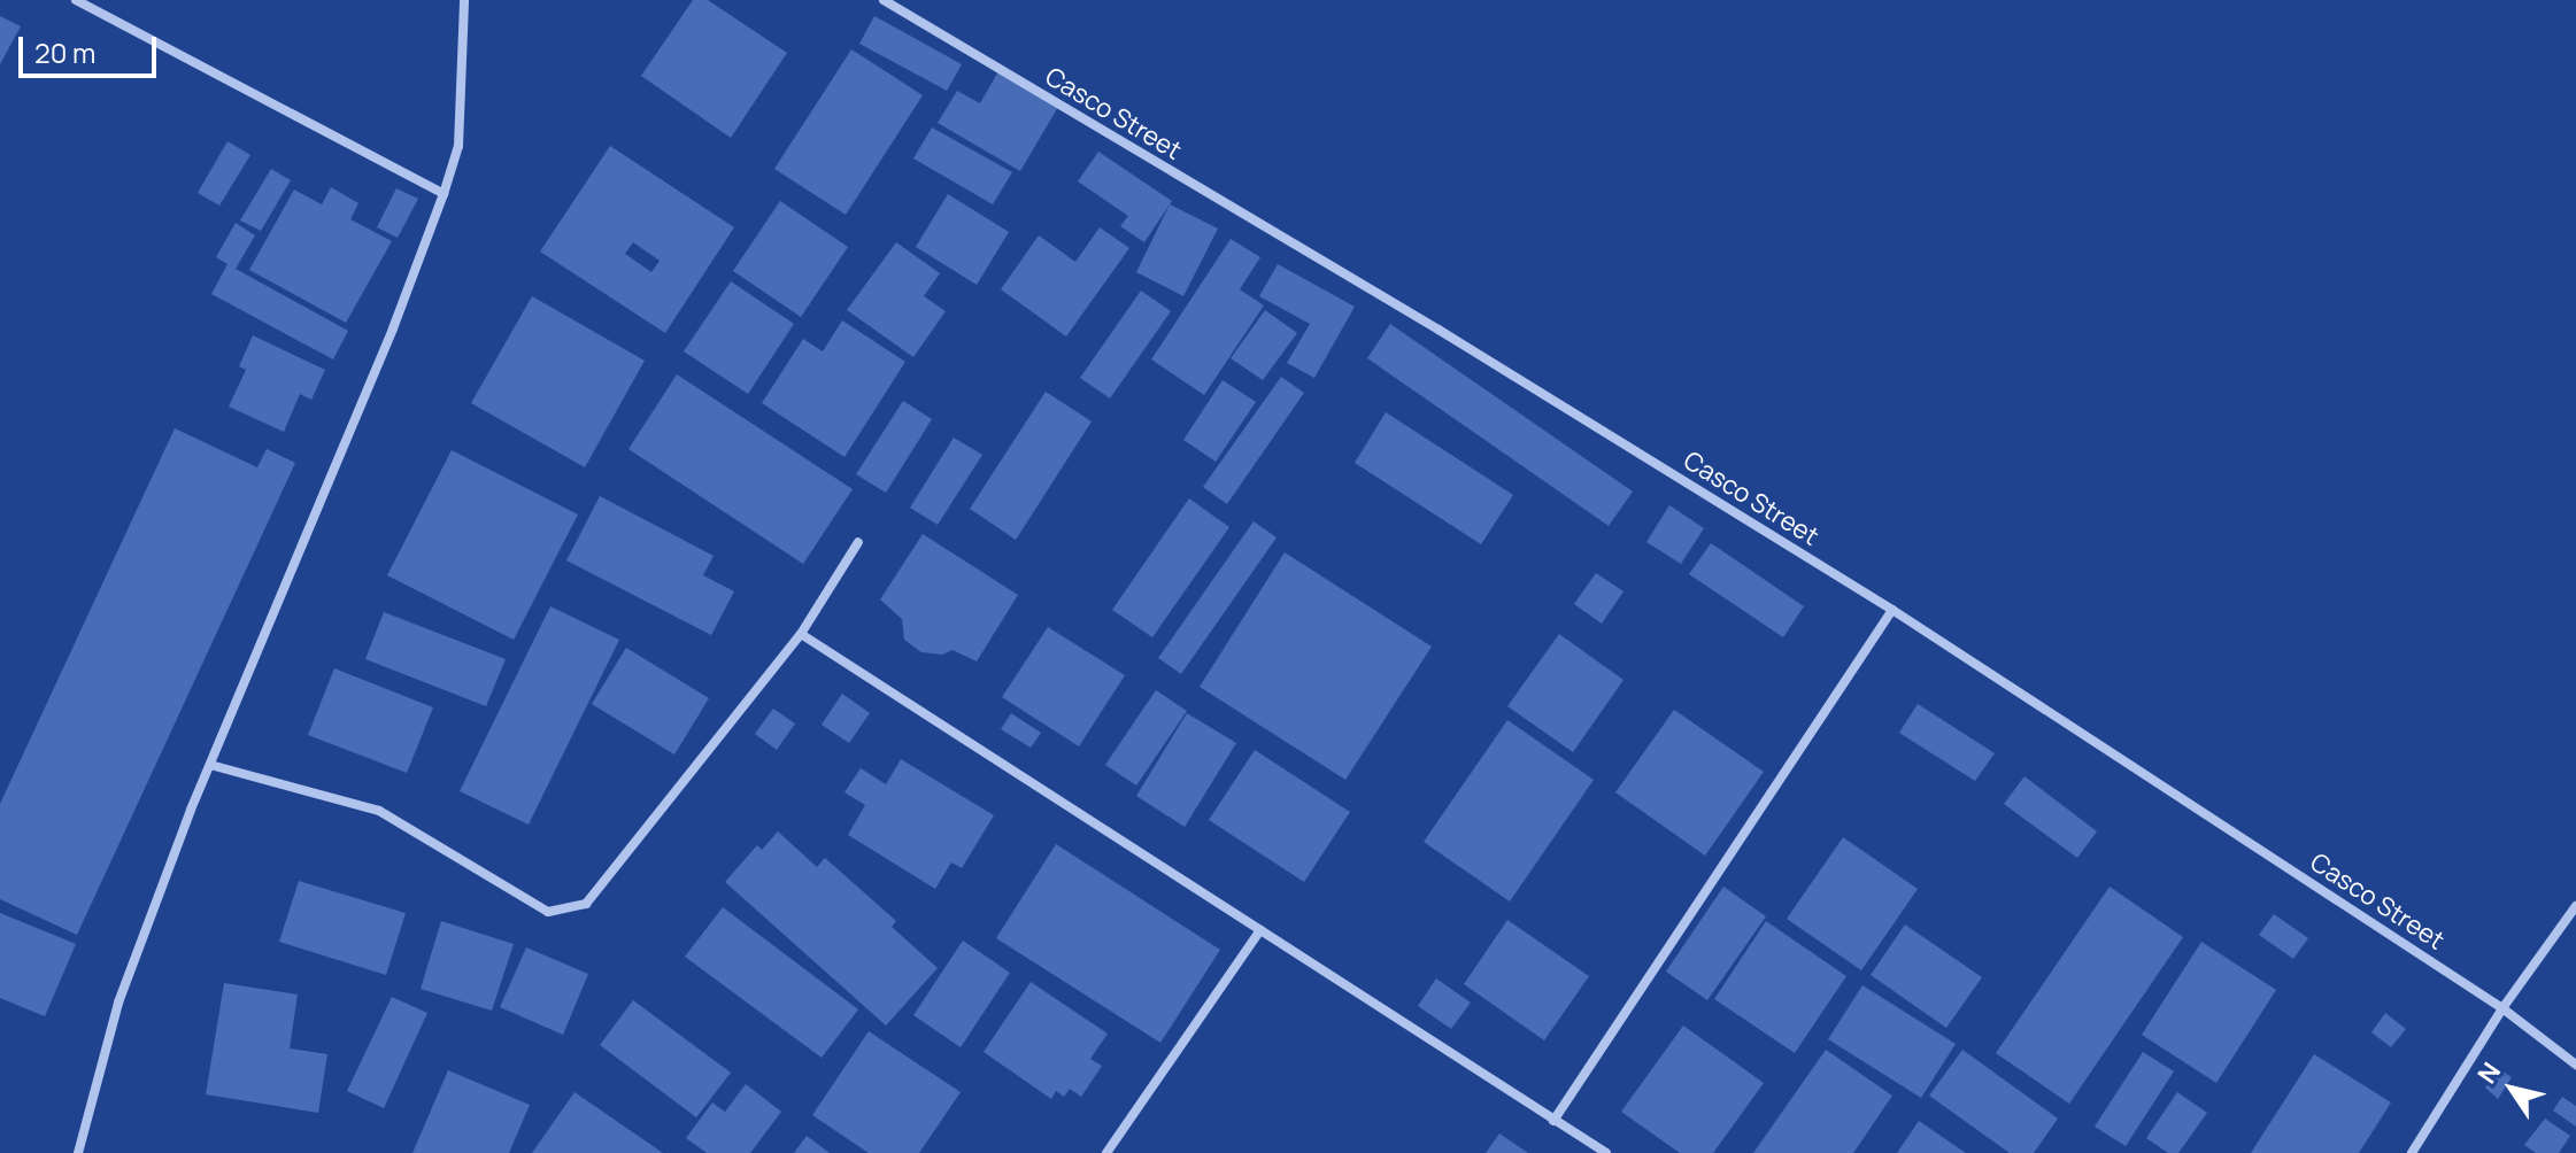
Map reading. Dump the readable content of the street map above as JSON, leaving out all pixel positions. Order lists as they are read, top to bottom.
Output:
{
  "streets": {
    "street": ["Casco Street"]
  },
  "scale_bar": "20 m",
  "north": "top left"
}
